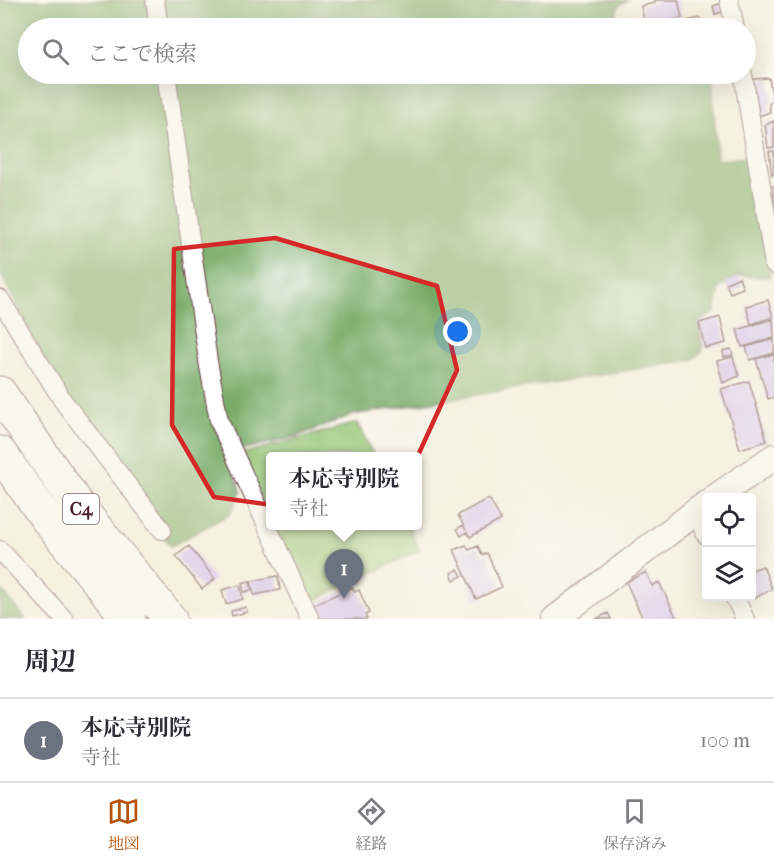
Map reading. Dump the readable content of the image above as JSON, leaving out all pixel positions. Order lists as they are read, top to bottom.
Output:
{
  "streets": {
    "highway": ["C4"]
  },
  "page": {
    "search": "ここで検索",
    "popup": ["本応寺別院", "寺社"],
    "pins": "1",
    "heading": "周辺",
    "list": [
      {
        "mark": "1",
        "name": "本応寺別院",
        "note": "寺社",
        "value": "100 m"
      }
    ],
    "nav": ["地図", "経路", "保存済み"]
  }
}
